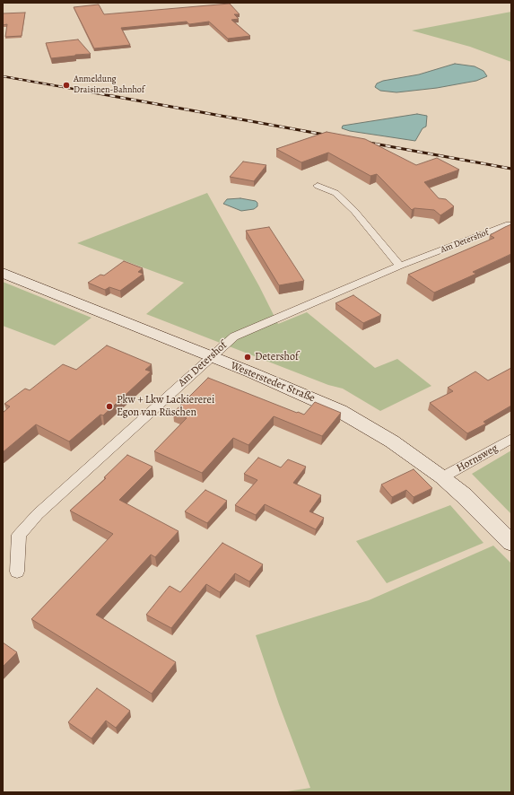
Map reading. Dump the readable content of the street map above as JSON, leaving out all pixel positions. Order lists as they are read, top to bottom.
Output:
{
  "streets": {
    "main road": ["Westersteder Straße"],
    "street": ["Am Detershof", "Hornsweg"]
  },
  "crossings": [
    ["Am Detershof", "Westersteder Straße"],
    ["Westersteder Straße", "Hornsweg"]
  ],
  "places": ["Anmeldung Draisinen-Bahnhof", "Detershof", "Pkw + Lkw Lackiererei Egon van Rüschen"]
}
